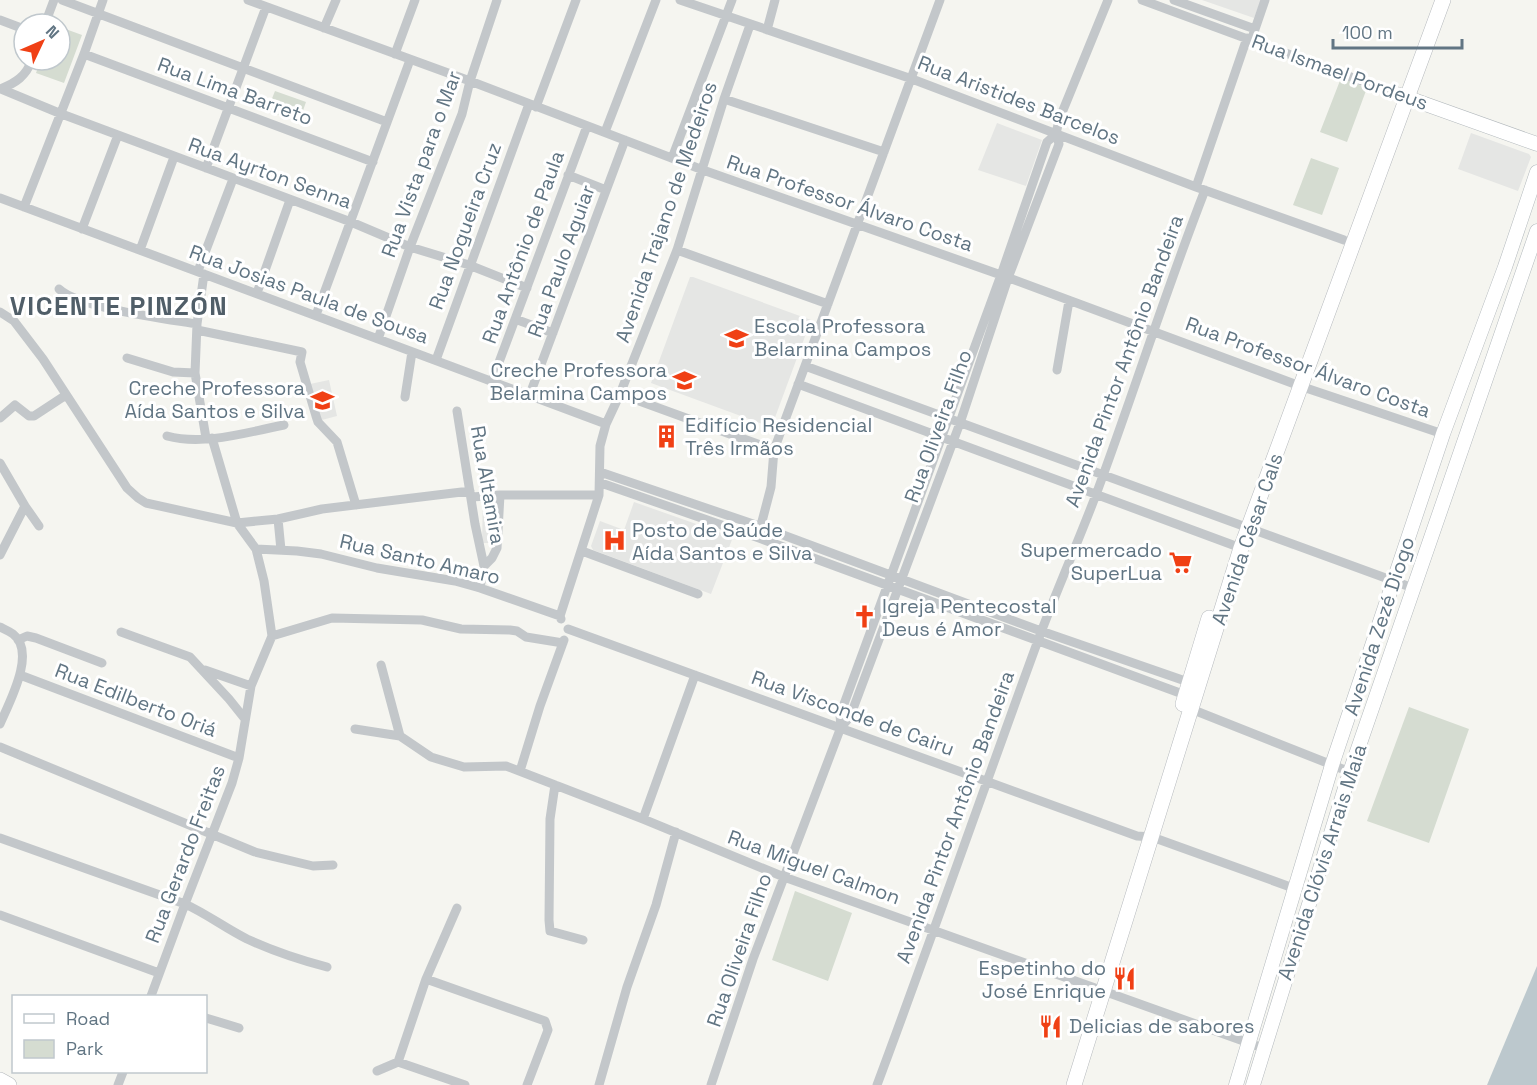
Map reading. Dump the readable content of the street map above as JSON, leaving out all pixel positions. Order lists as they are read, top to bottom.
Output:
{
  "streets": {
    "main road": [
      "Rua Ismael Pordeus",
      "Avenida César Cals",
      "Avenida Zezé Diogo",
      "Avenida Clóvis Arrais Maia"
    ],
    "street": [
      "Rua Lima Barreto",
      "Rua Aristides Barcelos",
      "Rua Vista para o Mar",
      "Rua Ayrton Senna",
      "Rua Professor Álvaro Costa",
      "Avenida Trajano de Medeiros",
      "Rua Nogueira Cruz",
      "Rua Antônio de Paula",
      "Rua Paulo Aguiar",
      "Rua Josias Paula de Sousa",
      "Avenida Pintor Antônio Bandeira",
      "Rua Oliveira Filho",
      "Rua Altamira",
      "Rua Santo Amaro",
      "Rua Edilberto Oriá",
      "Rua Visconde de Cairu",
      "Rua Gerardo Freitas",
      "Rua Miguel Calmon"
    ]
  },
  "crossings": [
    ["Rua Ismael Pordeus", "Avenida Pintor Antônio Bandeira"],
    ["Rua Ismael Pordeus", "Avenida César Cals"],
    ["Rua Aristides Barcelos", "Avenida Trajano de Medeiros"],
    ["Rua Aristides Barcelos", "Avenida Pintor Antônio Bandeira"],
    ["Rua Aristides Barcelos", "Rua Oliveira Filho"],
    ["Rua Aristides Barcelos", "Avenida César Cals"],
    ["Rua Vista para o Mar", "Rua Ayrton Senna"],
    ["Rua Vista para o Mar", "Rua Professor Álvaro Costa"],
    ["Rua Vista para o Mar", "Rua Josias Paula de Sousa"],
    ["Rua Ayrton Senna", "Rua Nogueira Cruz"],
    ["Rua Ayrton Senna", "Rua Antônio de Paula"],
    ["Rua Professor Álvaro Costa", "Avenida Trajano de Medeiros"],
    ["Rua Professor Álvaro Costa", "Rua Nogueira Cruz"],
    ["Rua Professor Álvaro Costa", "Rua Antônio de Paula"],
    ["Rua Professor Álvaro Costa", "Rua Paulo Aguiar"],
    ["Rua Professor Álvaro Costa", "Avenida Pintor Antônio Bandeira"],
    ["Rua Professor Álvaro Costa", "Rua Oliveira Filho"],
    ["Rua Professor Álvaro Costa", "Avenida César Cals"],
    ["Rua Professor Álvaro Costa", "Avenida Zezé Diogo"],
    ["Avenida Trajano de Medeiros", "Rua Josias Paula de Sousa"],
    ["Avenida Trajano de Medeiros", "Rua Santo Amaro"],
    ["Rua Nogueira Cruz", "Rua Josias Paula de Sousa"],
    ["Rua Antônio de Paula", "Rua Josias Paula de Sousa"],
    ["Rua Paulo Aguiar", "Rua Josias Paula de Sousa"],
    ["Avenida Pintor Antônio Bandeira", "Rua Visconde de Cairu"],
    ["Avenida Pintor Antônio Bandeira", "Rua Miguel Calmon"],
    ["Rua Oliveira Filho", "Rua Visconde de Cairu"],
    ["Rua Oliveira Filho", "Rua Miguel Calmon"],
    ["Avenida César Cals", "Rua Visconde de Cairu"],
    ["Avenida César Cals", "Rua Miguel Calmon"],
    ["Avenida Zezé Diogo", "Rua Visconde de Cairu"],
    ["Avenida Zezé Diogo", "Rua Miguel Calmon"],
    ["Rua Edilberto Oriá", "Rua Gerardo Freitas"],
    ["Avenida Clóvis Arrais Maia", "Rua Miguel Calmon"]
  ],
  "districts": ["VICENTE PINZÓN"],
  "places": {
    "school or university": ["Escola Professora Belarmina Campos", "Creche Professora Belarmina Campos", "Creche Professora Aída Santos e Silva"],
    "building": ["Edifício Residencial Três Irmãos"],
    "hospital": ["Posto de Saúde Aída Santos e Silva"],
    "supermarket": ["Supermercado SuperLua"],
    "church": ["Igreja Pentecostal Deus é Amor"],
    "restaurant": ["Espetinho do José Enrique", "Delicias de sabores"]
  },
  "legend": ["Road", "Park"],
  "scale_bar": "100 m",
  "north": "top right"
}
